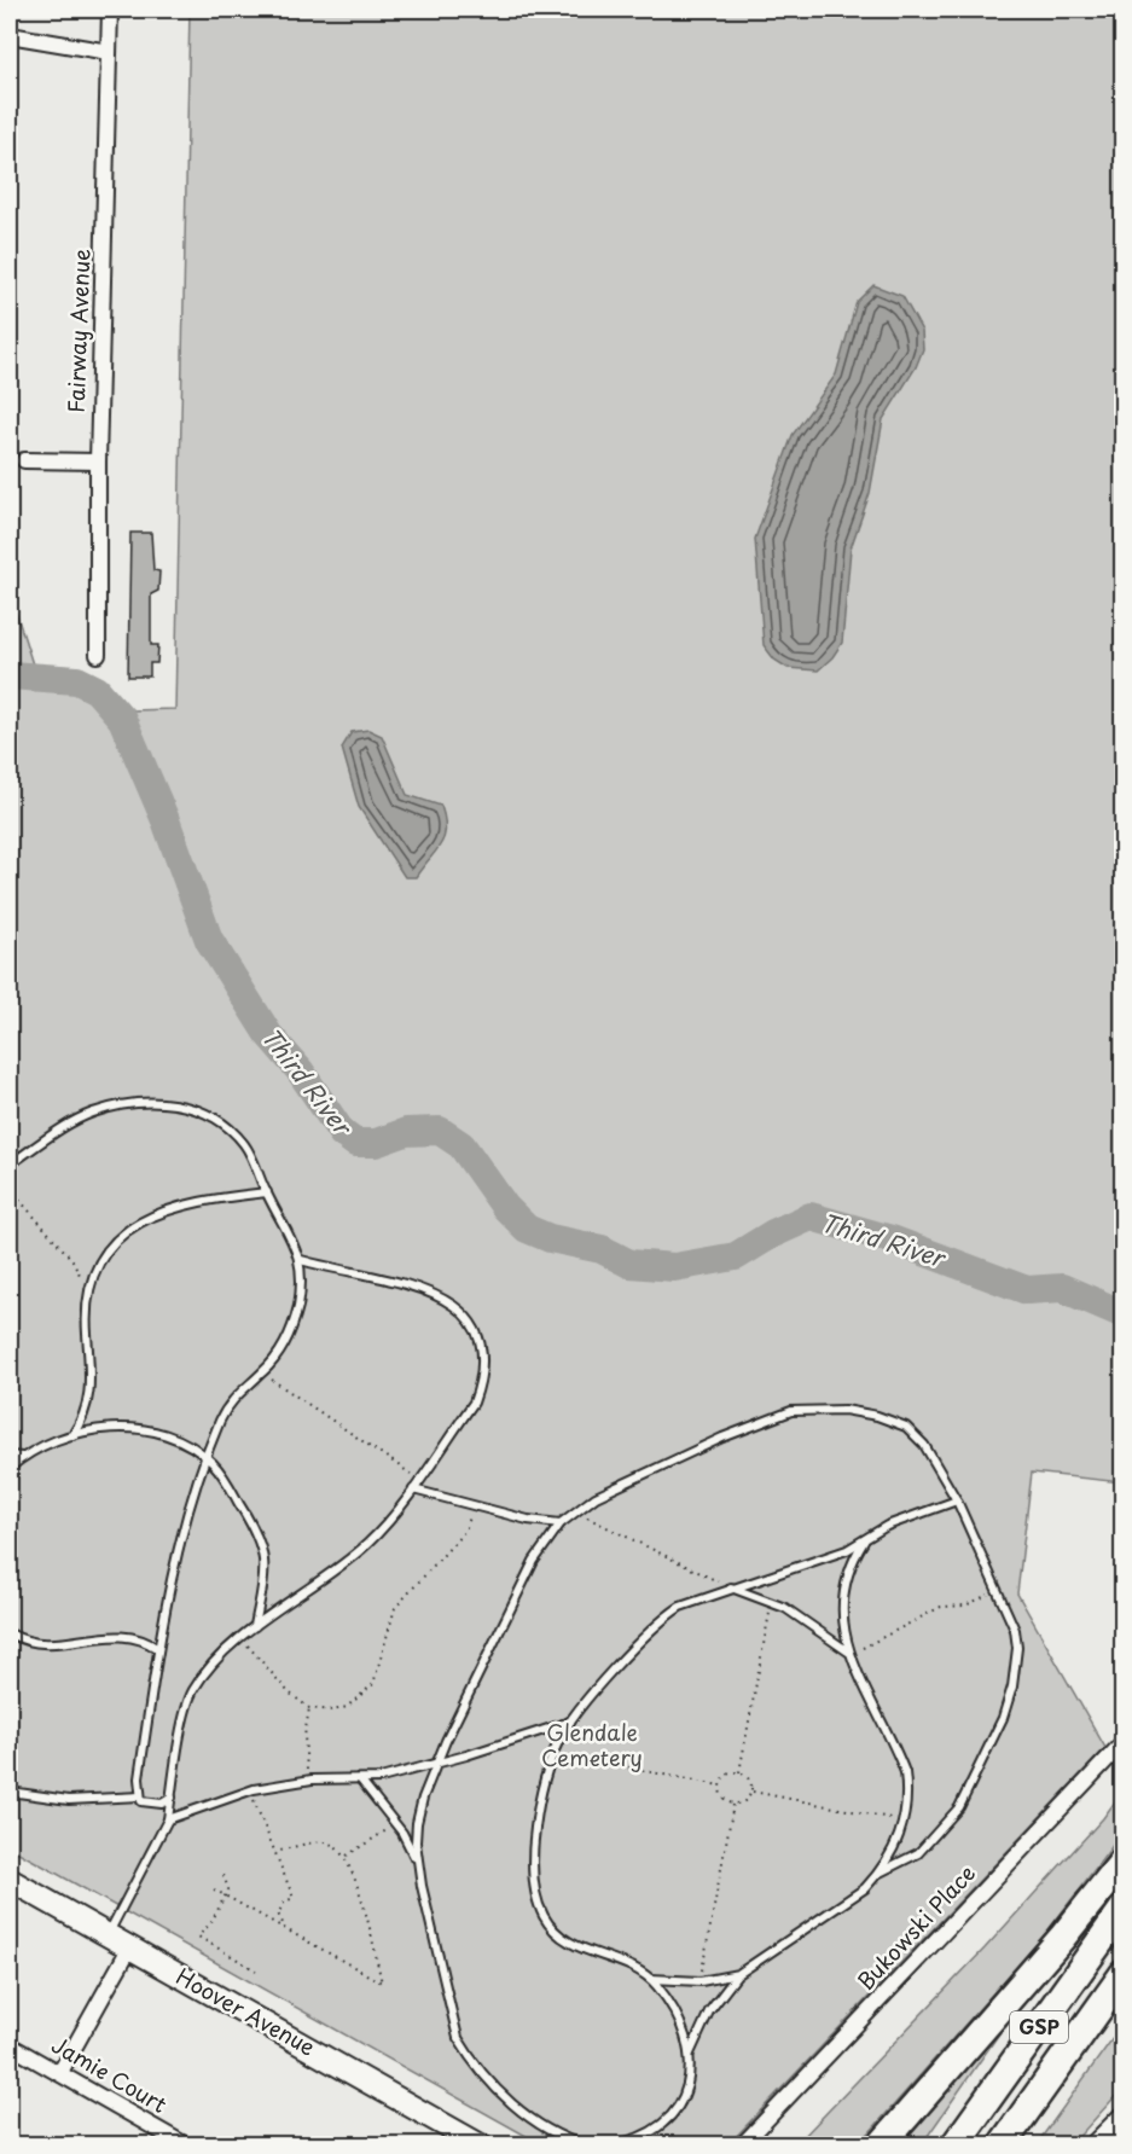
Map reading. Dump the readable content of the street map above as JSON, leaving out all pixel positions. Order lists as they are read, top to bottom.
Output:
{
  "streets": {
    "highway": ["GSP"],
    "street": [
      "Fairway Avenue",
      "Bukowski Place",
      "Hoover Avenue",
      "Jamie Court"
    ]
  },
  "water": ["Third River"],
  "parks": ["Glendale Cemetery"]
}
